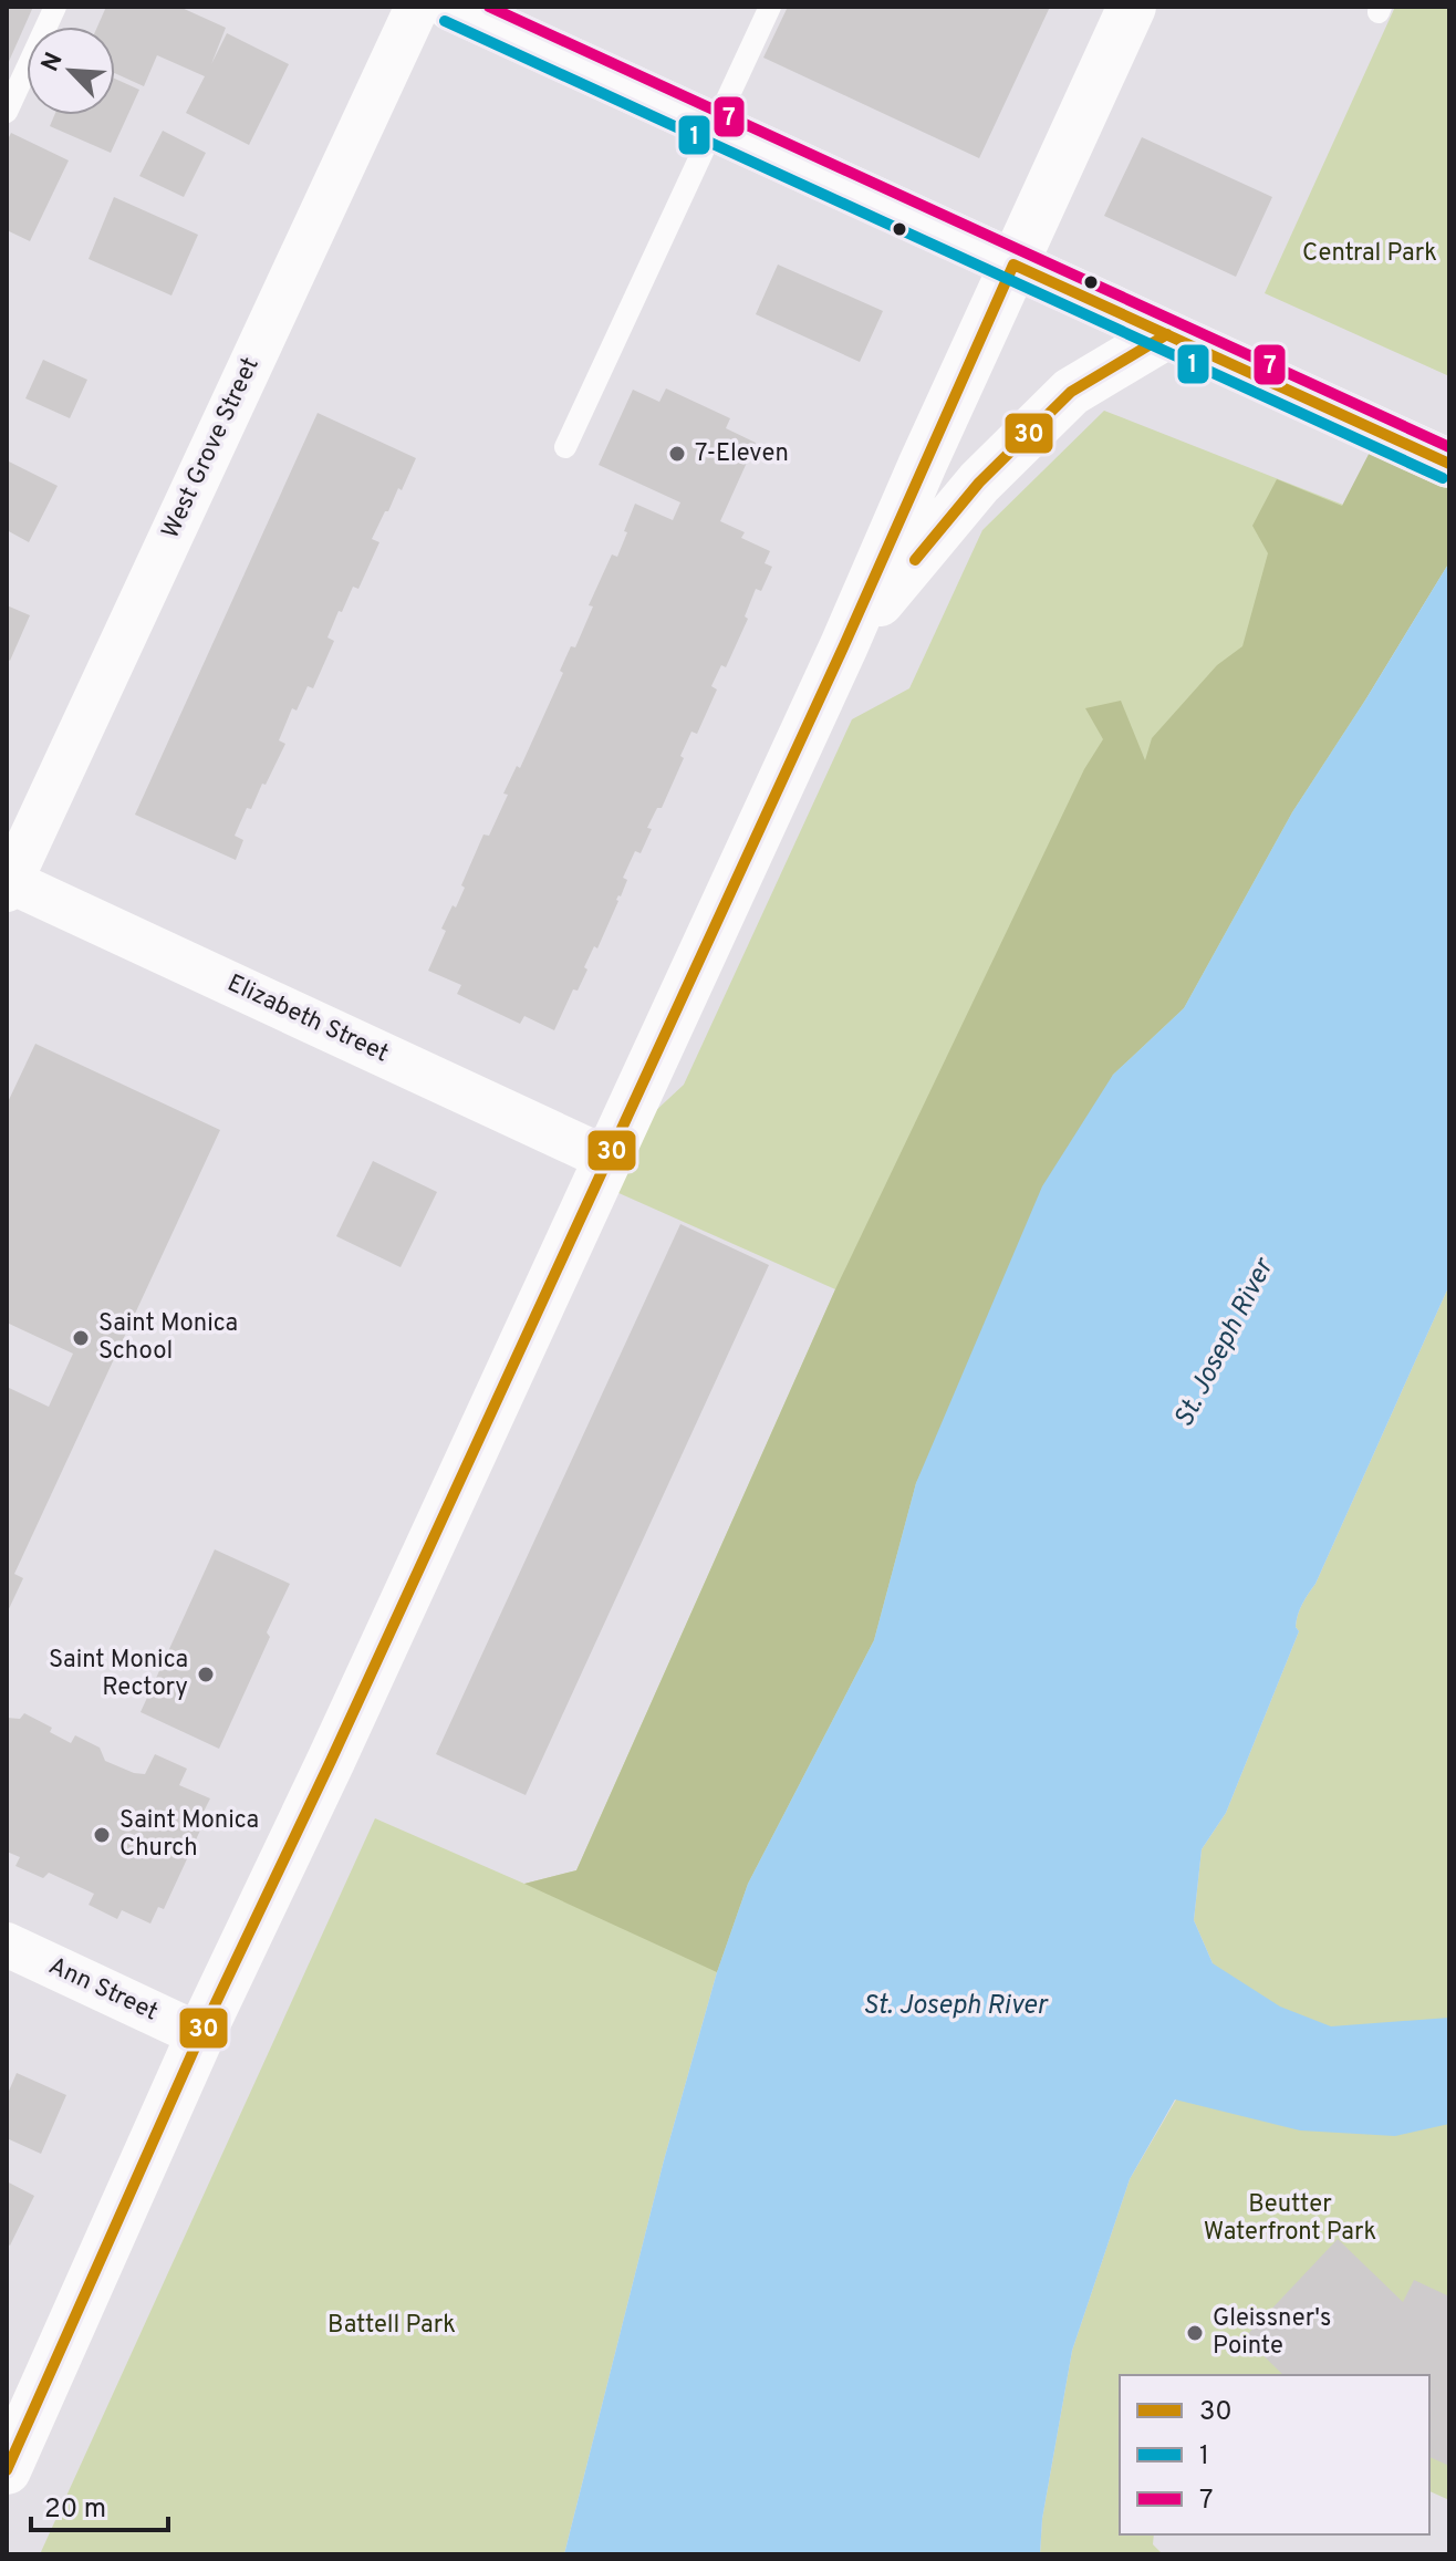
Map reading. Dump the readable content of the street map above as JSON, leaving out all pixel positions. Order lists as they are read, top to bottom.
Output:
{
  "streets": {
    "street": ["West Grove Street", "Elizabeth Street", "Ann Street"]
  },
  "crossings": [
    ["West Grove Street", "Elizabeth Street"]
  ],
  "water": ["St. Joseph River"],
  "parks": ["Central Park", "Beutter Waterfront Park", "Battell Park"],
  "places": [
    "7-Eleven",
    "Saint Monica School",
    "Saint Monica Rectory",
    "Saint Monica Church",
    "Gleissner's Pointe"
  ],
  "lines": ["transit line 7", "transit line 1", "transit line 30"],
  "legend": ["30", "1", "7"],
  "scale_bar": "20 m",
  "north": "top left"
}
